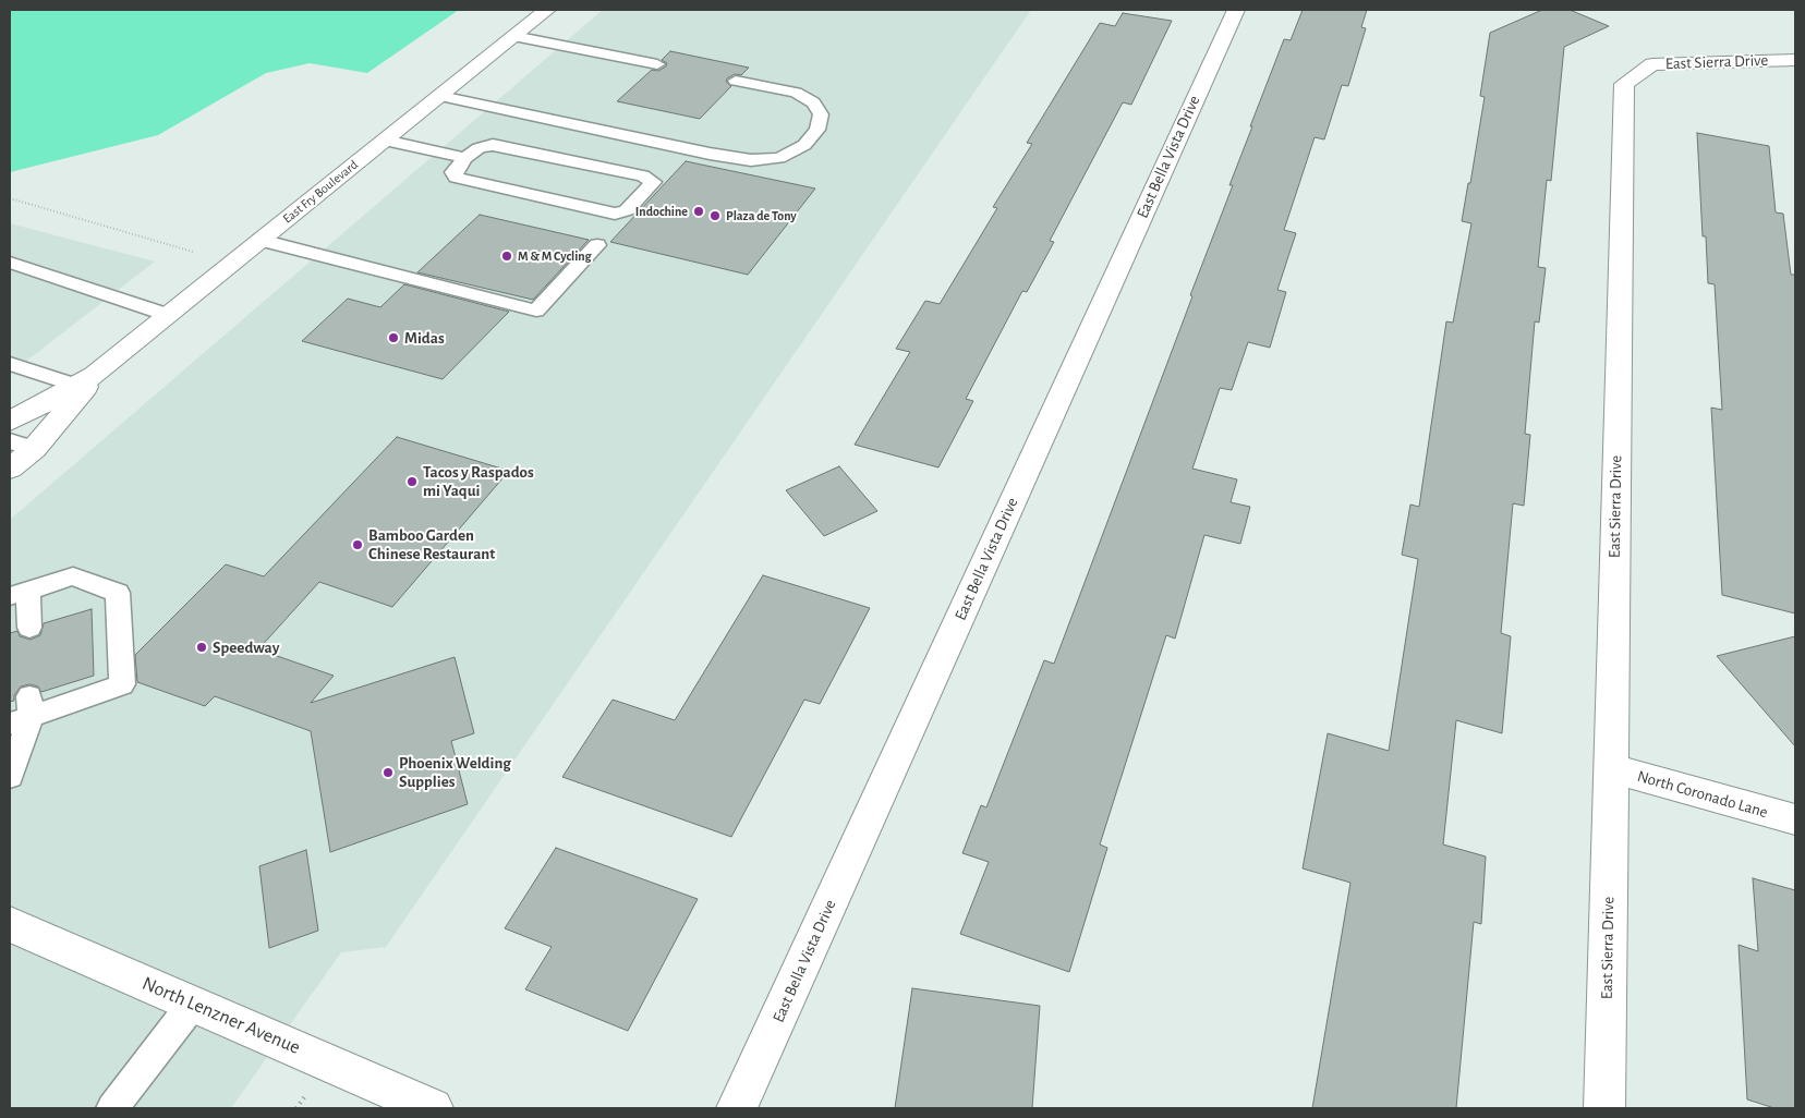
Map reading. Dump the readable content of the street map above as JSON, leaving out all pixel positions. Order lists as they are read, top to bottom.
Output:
{
  "streets": {
    "street": [
      "East Sierra Drive",
      "East Bella Vista Drive",
      "East Fry Boulevard",
      "North Coronado Lane",
      "North Lenzner Avenue"
    ]
  },
  "crossings": [
    ["East Sierra Drive", "North Coronado Lane"]
  ],
  "places": [
    "Indochine",
    "Plaza de Tony",
    "M & M Cycling",
    "Midas",
    "Tacos y Raspados mi Yaqui",
    "Bamboo Garden Chinese Restaurant",
    "Speedway",
    "Phoenix Welding Supplies"
  ]
}
